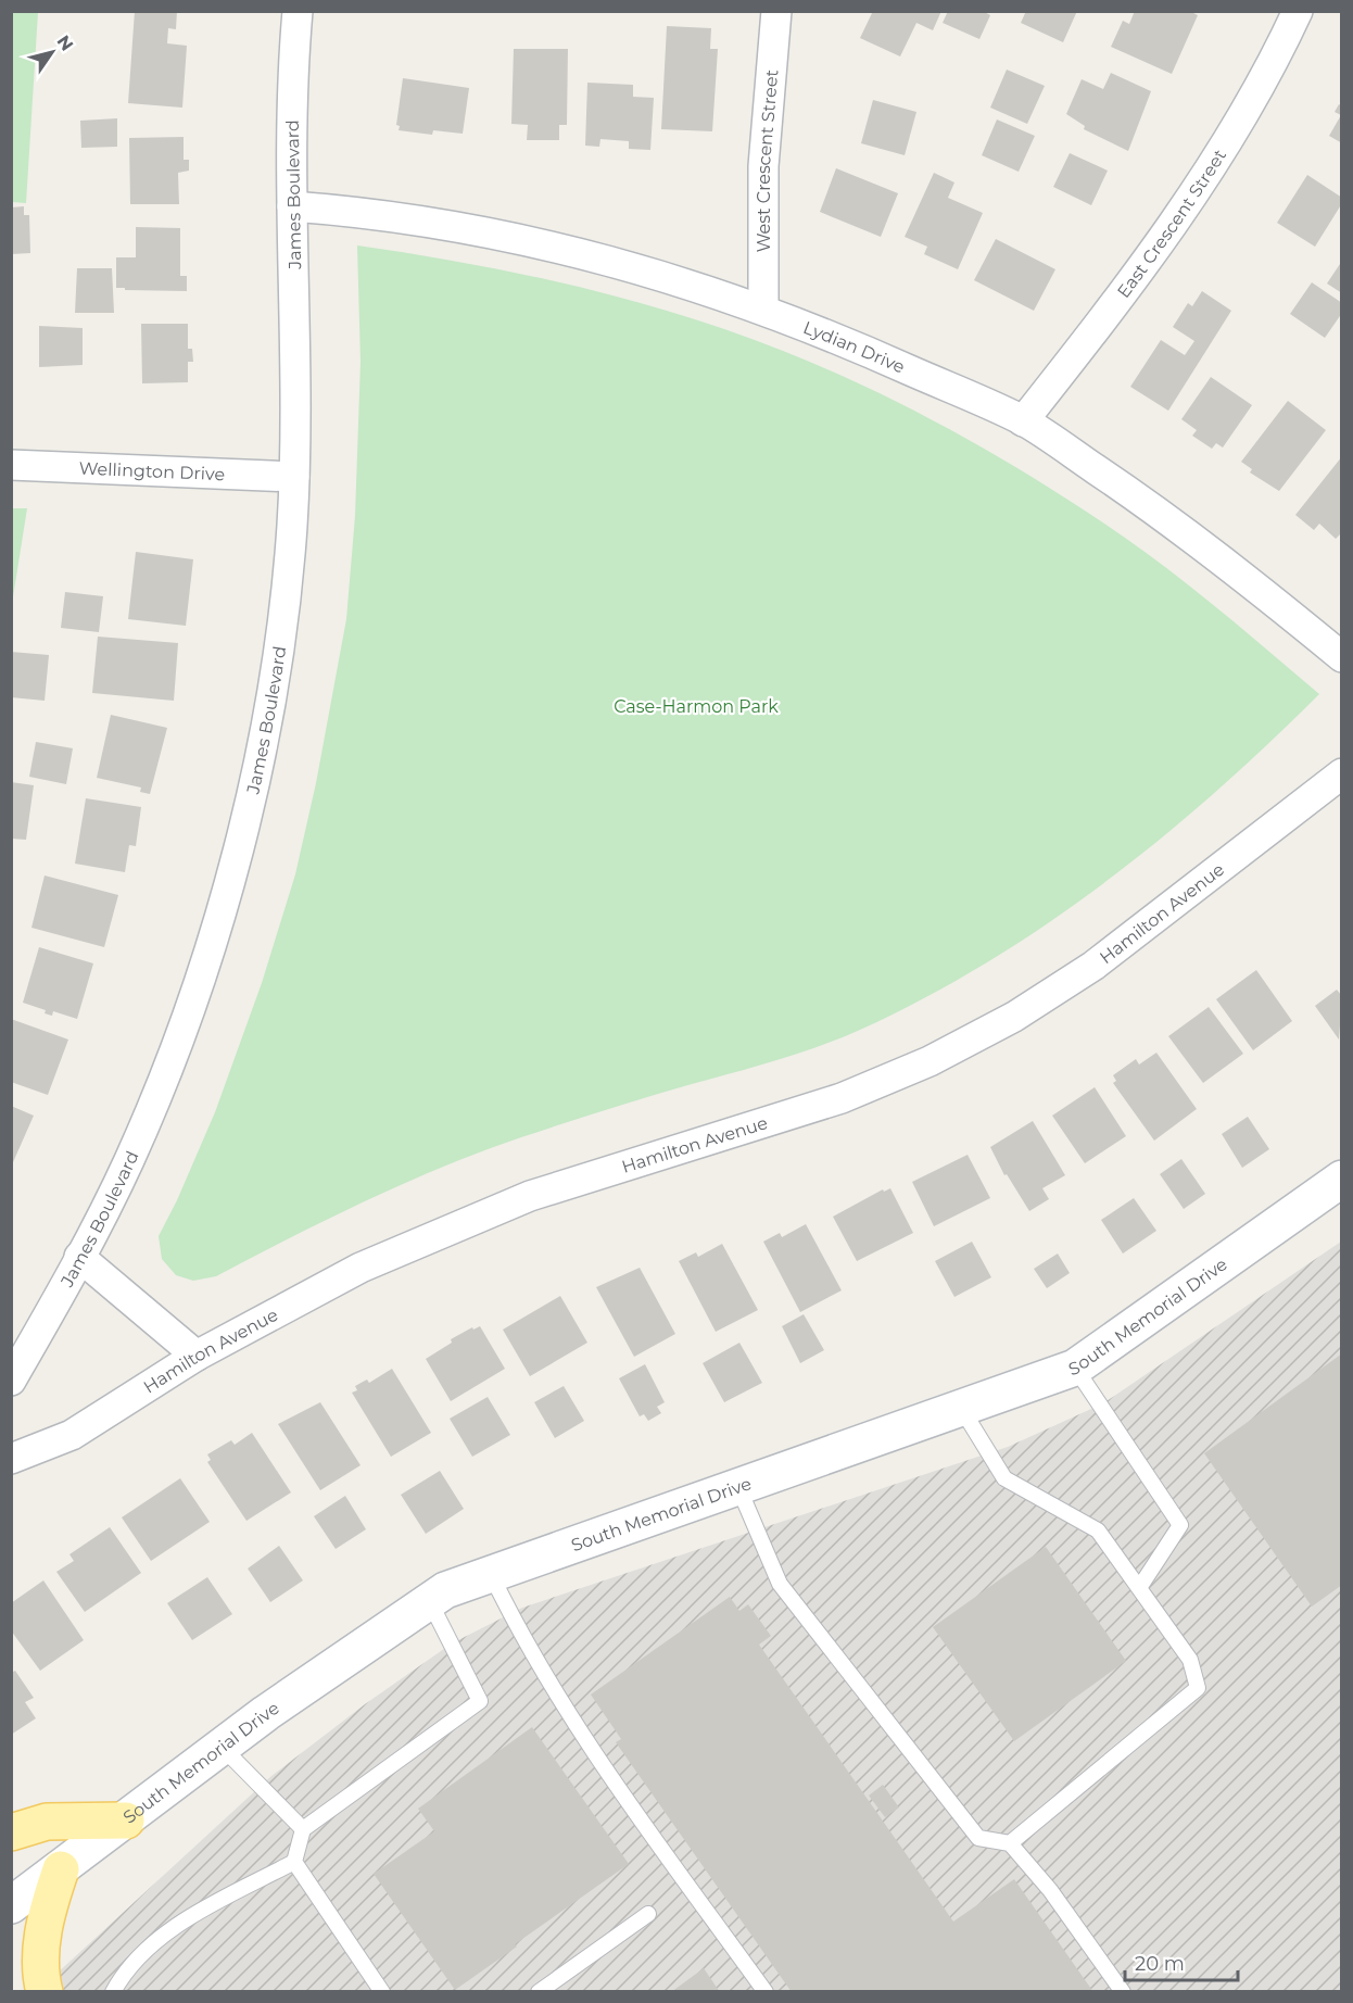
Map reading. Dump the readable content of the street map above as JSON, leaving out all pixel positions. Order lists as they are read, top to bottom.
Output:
{
  "streets": {
    "main road": ["South Memorial Drive"],
    "street": [
      "West Crescent Street",
      "James Boulevard",
      "East Crescent Street",
      "Lydian Drive",
      "Wellington Drive",
      "Hamilton Avenue"
    ]
  },
  "crossings": [
    ["West Crescent Street", "Lydian Drive"],
    ["James Boulevard", "Lydian Drive"],
    ["James Boulevard", "Wellington Drive"],
    ["East Crescent Street", "Lydian Drive"]
  ],
  "parks": ["Case-Harmon Park"],
  "scale_bar": "20 m",
  "north": "top right"
}
